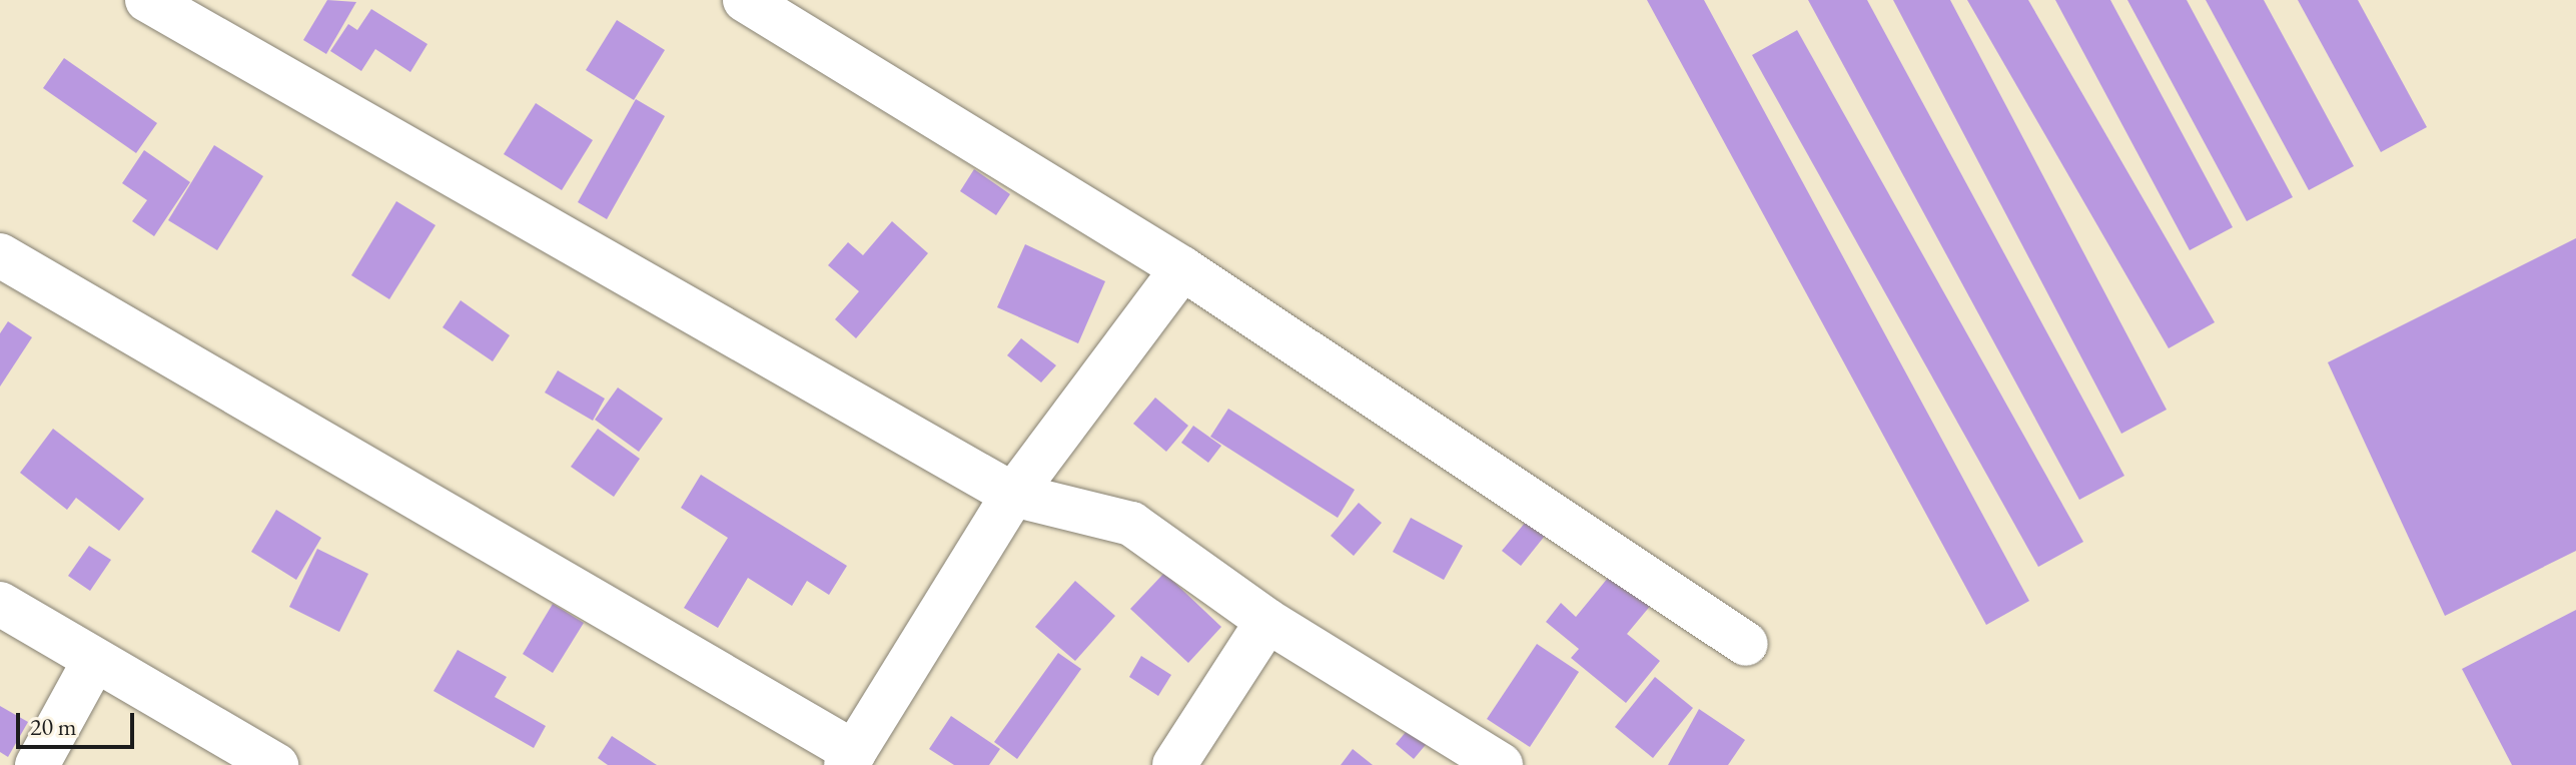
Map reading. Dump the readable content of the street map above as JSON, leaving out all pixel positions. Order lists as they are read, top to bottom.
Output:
{
  "scale_bar": "20 m"
}
